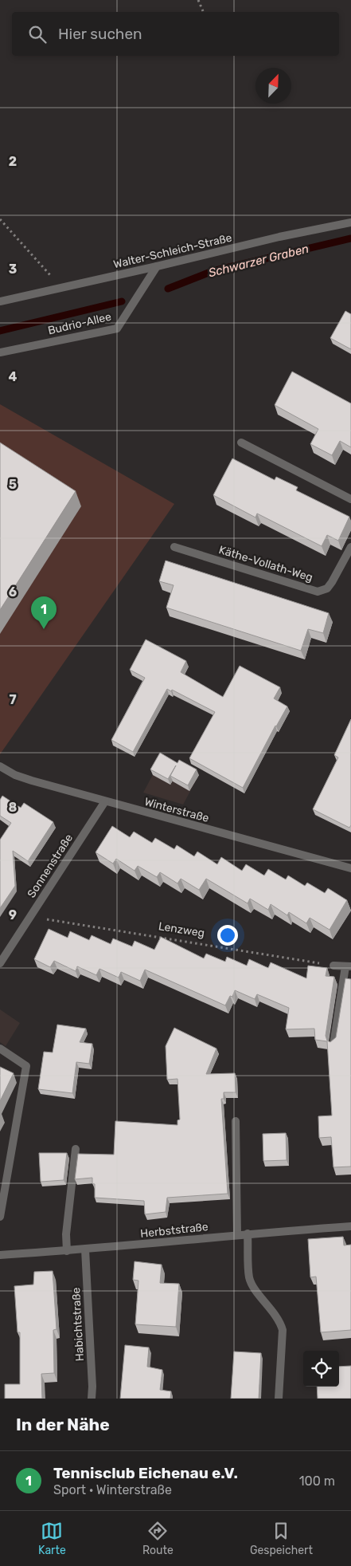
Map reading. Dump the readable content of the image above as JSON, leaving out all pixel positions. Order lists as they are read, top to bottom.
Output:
{
  "streets": {
    "street": [
      "Walter-Schleich-Straße",
      "Budrio-Allee",
      "Käthe-Vollath-Weg",
      "Winterstraße",
      "Sonnenstraße",
      "Herbststraße",
      "Habichtstraße"
    ],
    "path": ["Lenzweg"]
  },
  "crossings": [
    ["Walter-Schleich-Straße", "Budrio-Allee"],
    ["Winterstraße", "Sonnenstraße"],
    ["Sonnenstraße", "Lenzweg"],
    ["Herbststraße", "Habichtstraße"]
  ],
  "water": ["Schwarzer Graben"],
  "north": "top right",
  "page": {
    "search": "Hier suchen",
    "pins": "1",
    "heading": "In der Nähe",
    "list": [
      {
        "mark": "1",
        "name": "Tennisclub Eichenau e.V.",
        "note": "Sport · Winterstraße",
        "value": "100 m"
      }
    ],
    "nav": ["Karte", "Route", "Gespeichert"]
  },
  "grid": {
    "rows": [
      "2",
      "3",
      "4",
      "5",
      "6",
      "7",
      "8",
      "9"
    ]
  }
}
